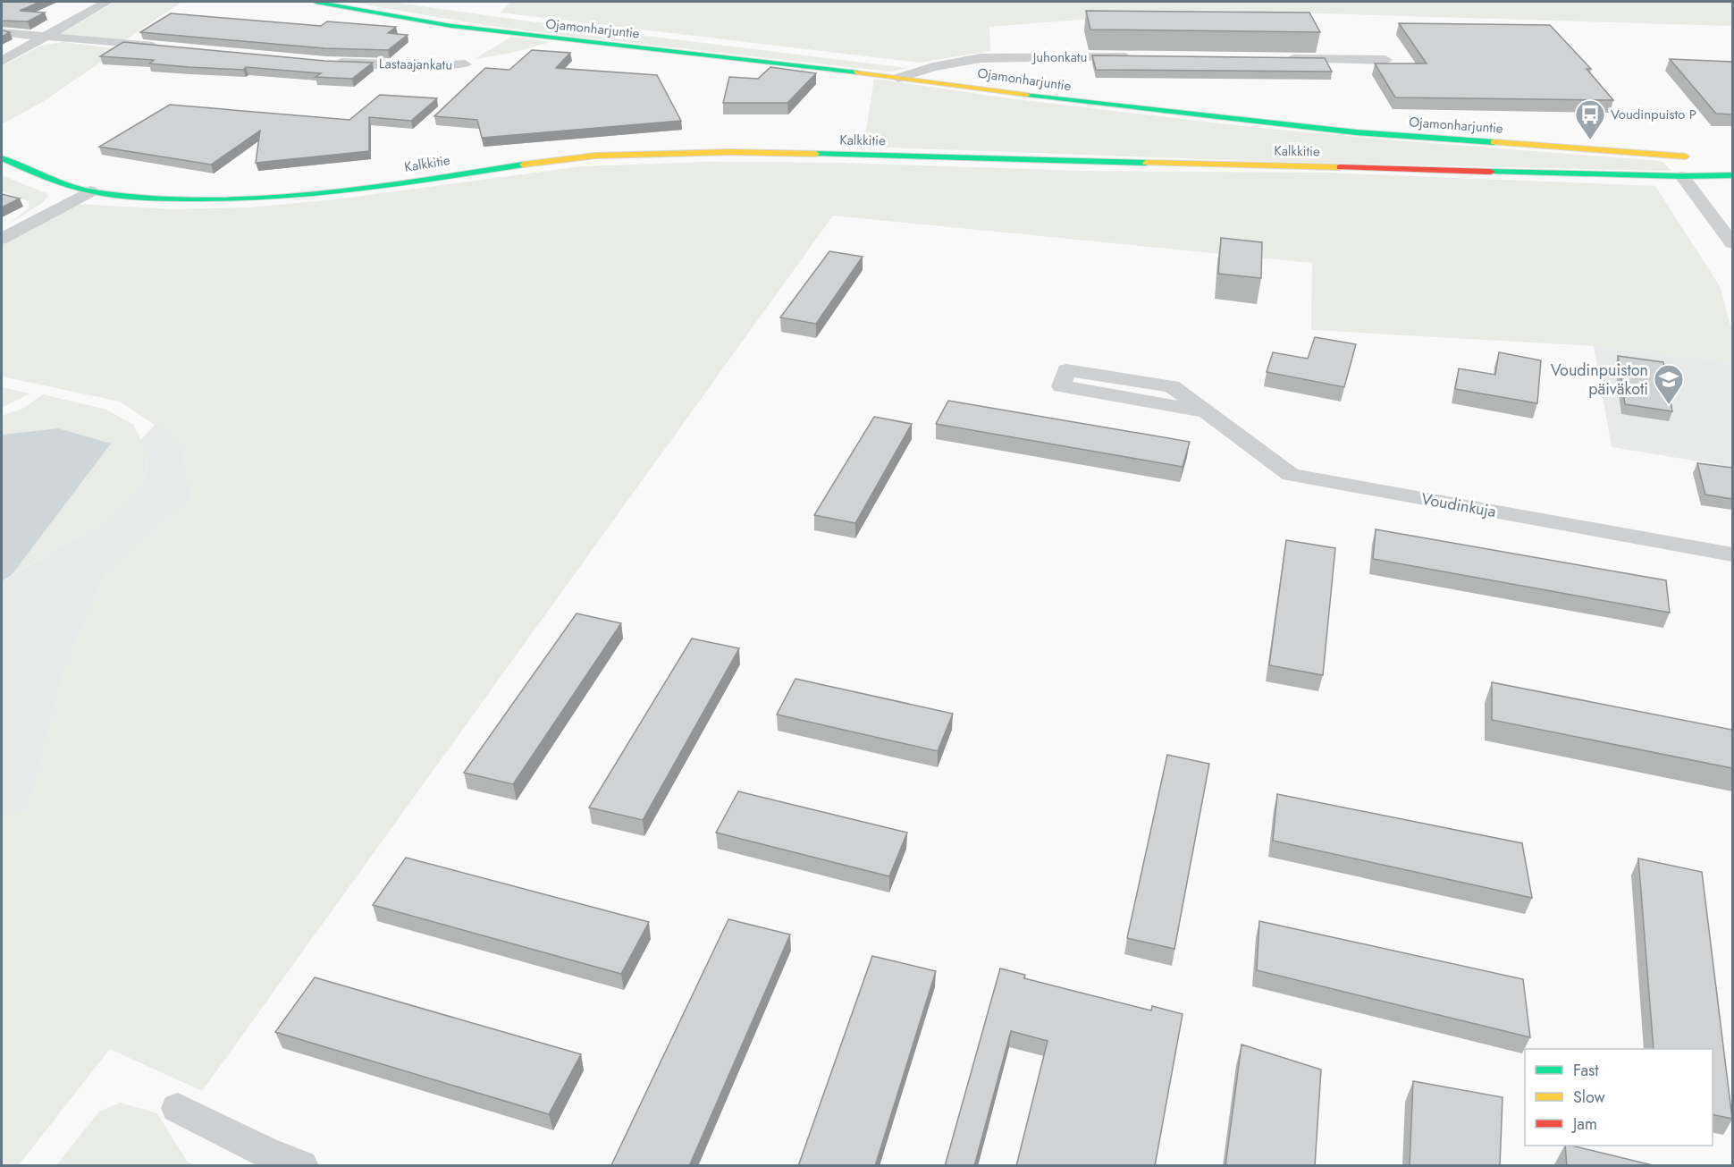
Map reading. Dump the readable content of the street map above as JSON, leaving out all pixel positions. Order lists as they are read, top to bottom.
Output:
{
  "streets": {
    "street": [
      "Ojamonharjuntie",
      "Juhonkatu",
      "Lastaajankatu",
      "Kalkkitie",
      "Voudinkuja"
    ]
  },
  "crossings": [
    ["Ojamonharjuntie", "Juhonkatu"]
  ],
  "places": {
    "bus stop": ["Voudinpuisto P"],
    "school or university": ["Voudinpuiston päiväkoti"]
  },
  "legend": ["Fast", "Slow", "Jam"]
}
